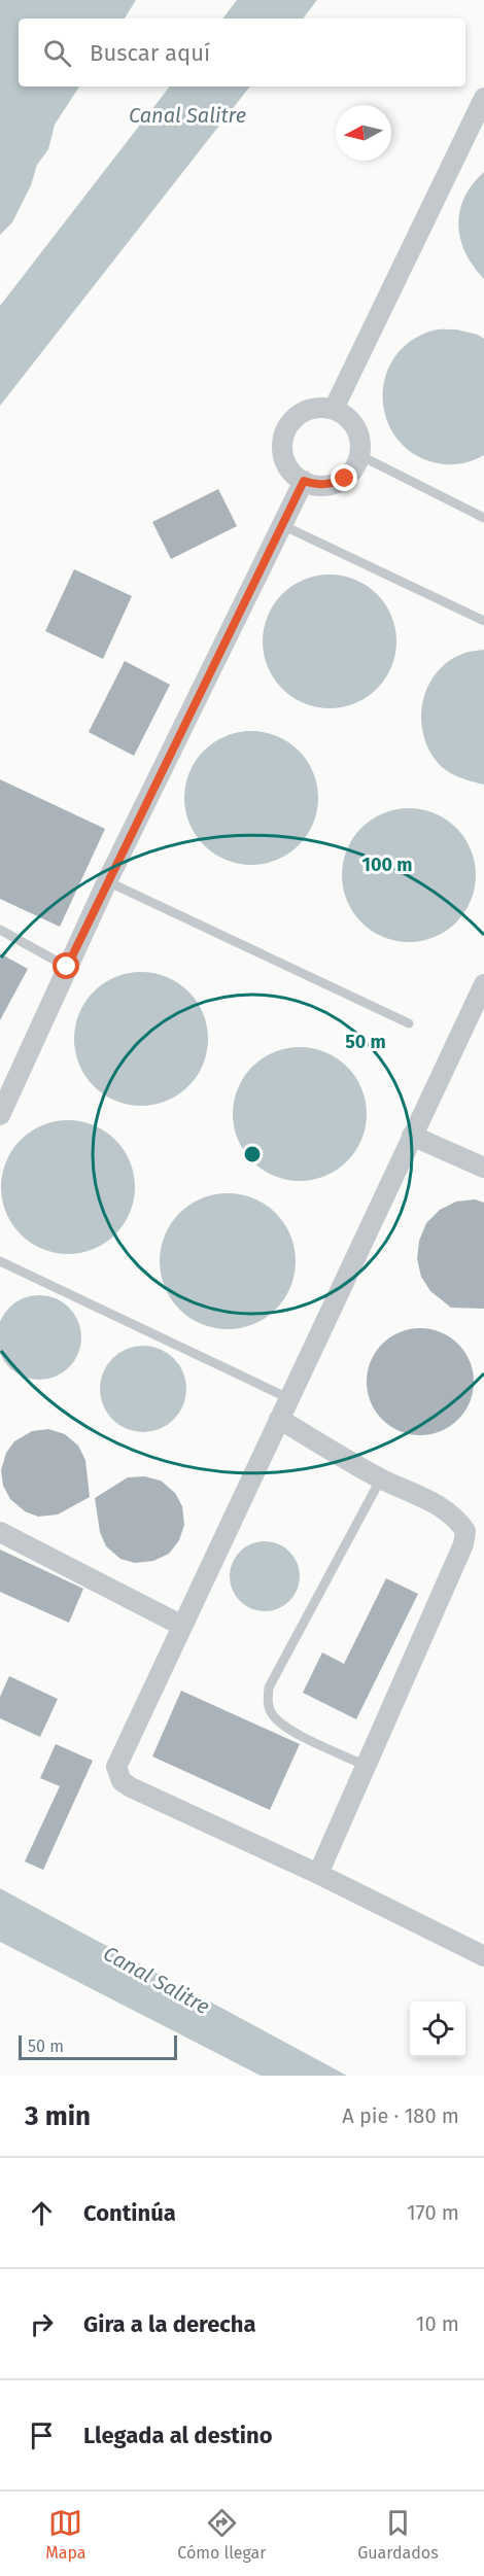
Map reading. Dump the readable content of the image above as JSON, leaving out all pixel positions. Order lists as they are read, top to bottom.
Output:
{
  "water": ["Canal Salitre"],
  "scale_bar": "50 m",
  "north": "left",
  "page": {
    "search": "Buscar aquí",
    "scale": "50 m",
    "heading": ["3 min", "A pie · 180 m"],
    "list": [
      ["Continúa", "170 m"],
      ["Gira a la derecha", "10 m"],
      "Llegada al destino"
    ],
    "nav": ["Mapa", "Cómo llegar", "Guardados"]
  },
  "rings": ["100 m", "50 m"]
}
